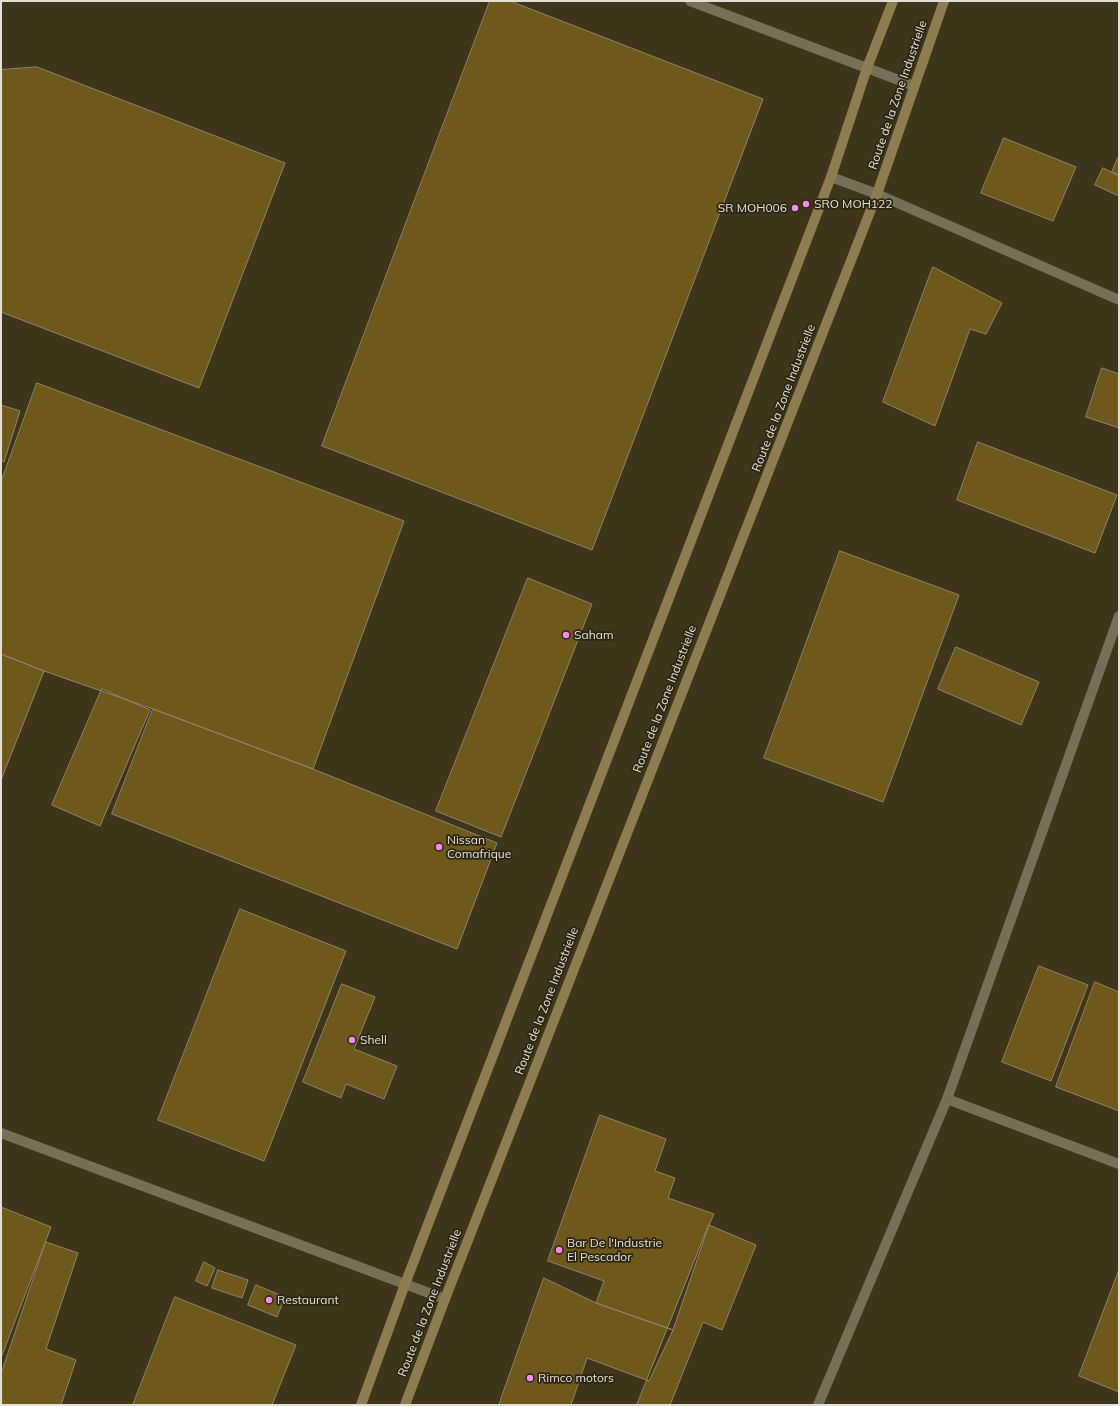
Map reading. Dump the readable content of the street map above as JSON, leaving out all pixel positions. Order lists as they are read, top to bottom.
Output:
{
  "streets": {
    "main road": ["Route de la Zone Industrielle"]
  },
  "places": [
    "SRO MOH122",
    "SR MOH006",
    "Saham",
    "Nissan Comafrique",
    "Shell",
    "Bar De l'Industrie El Pescador",
    "Restaurant",
    "Rimco motors"
  ]
}
